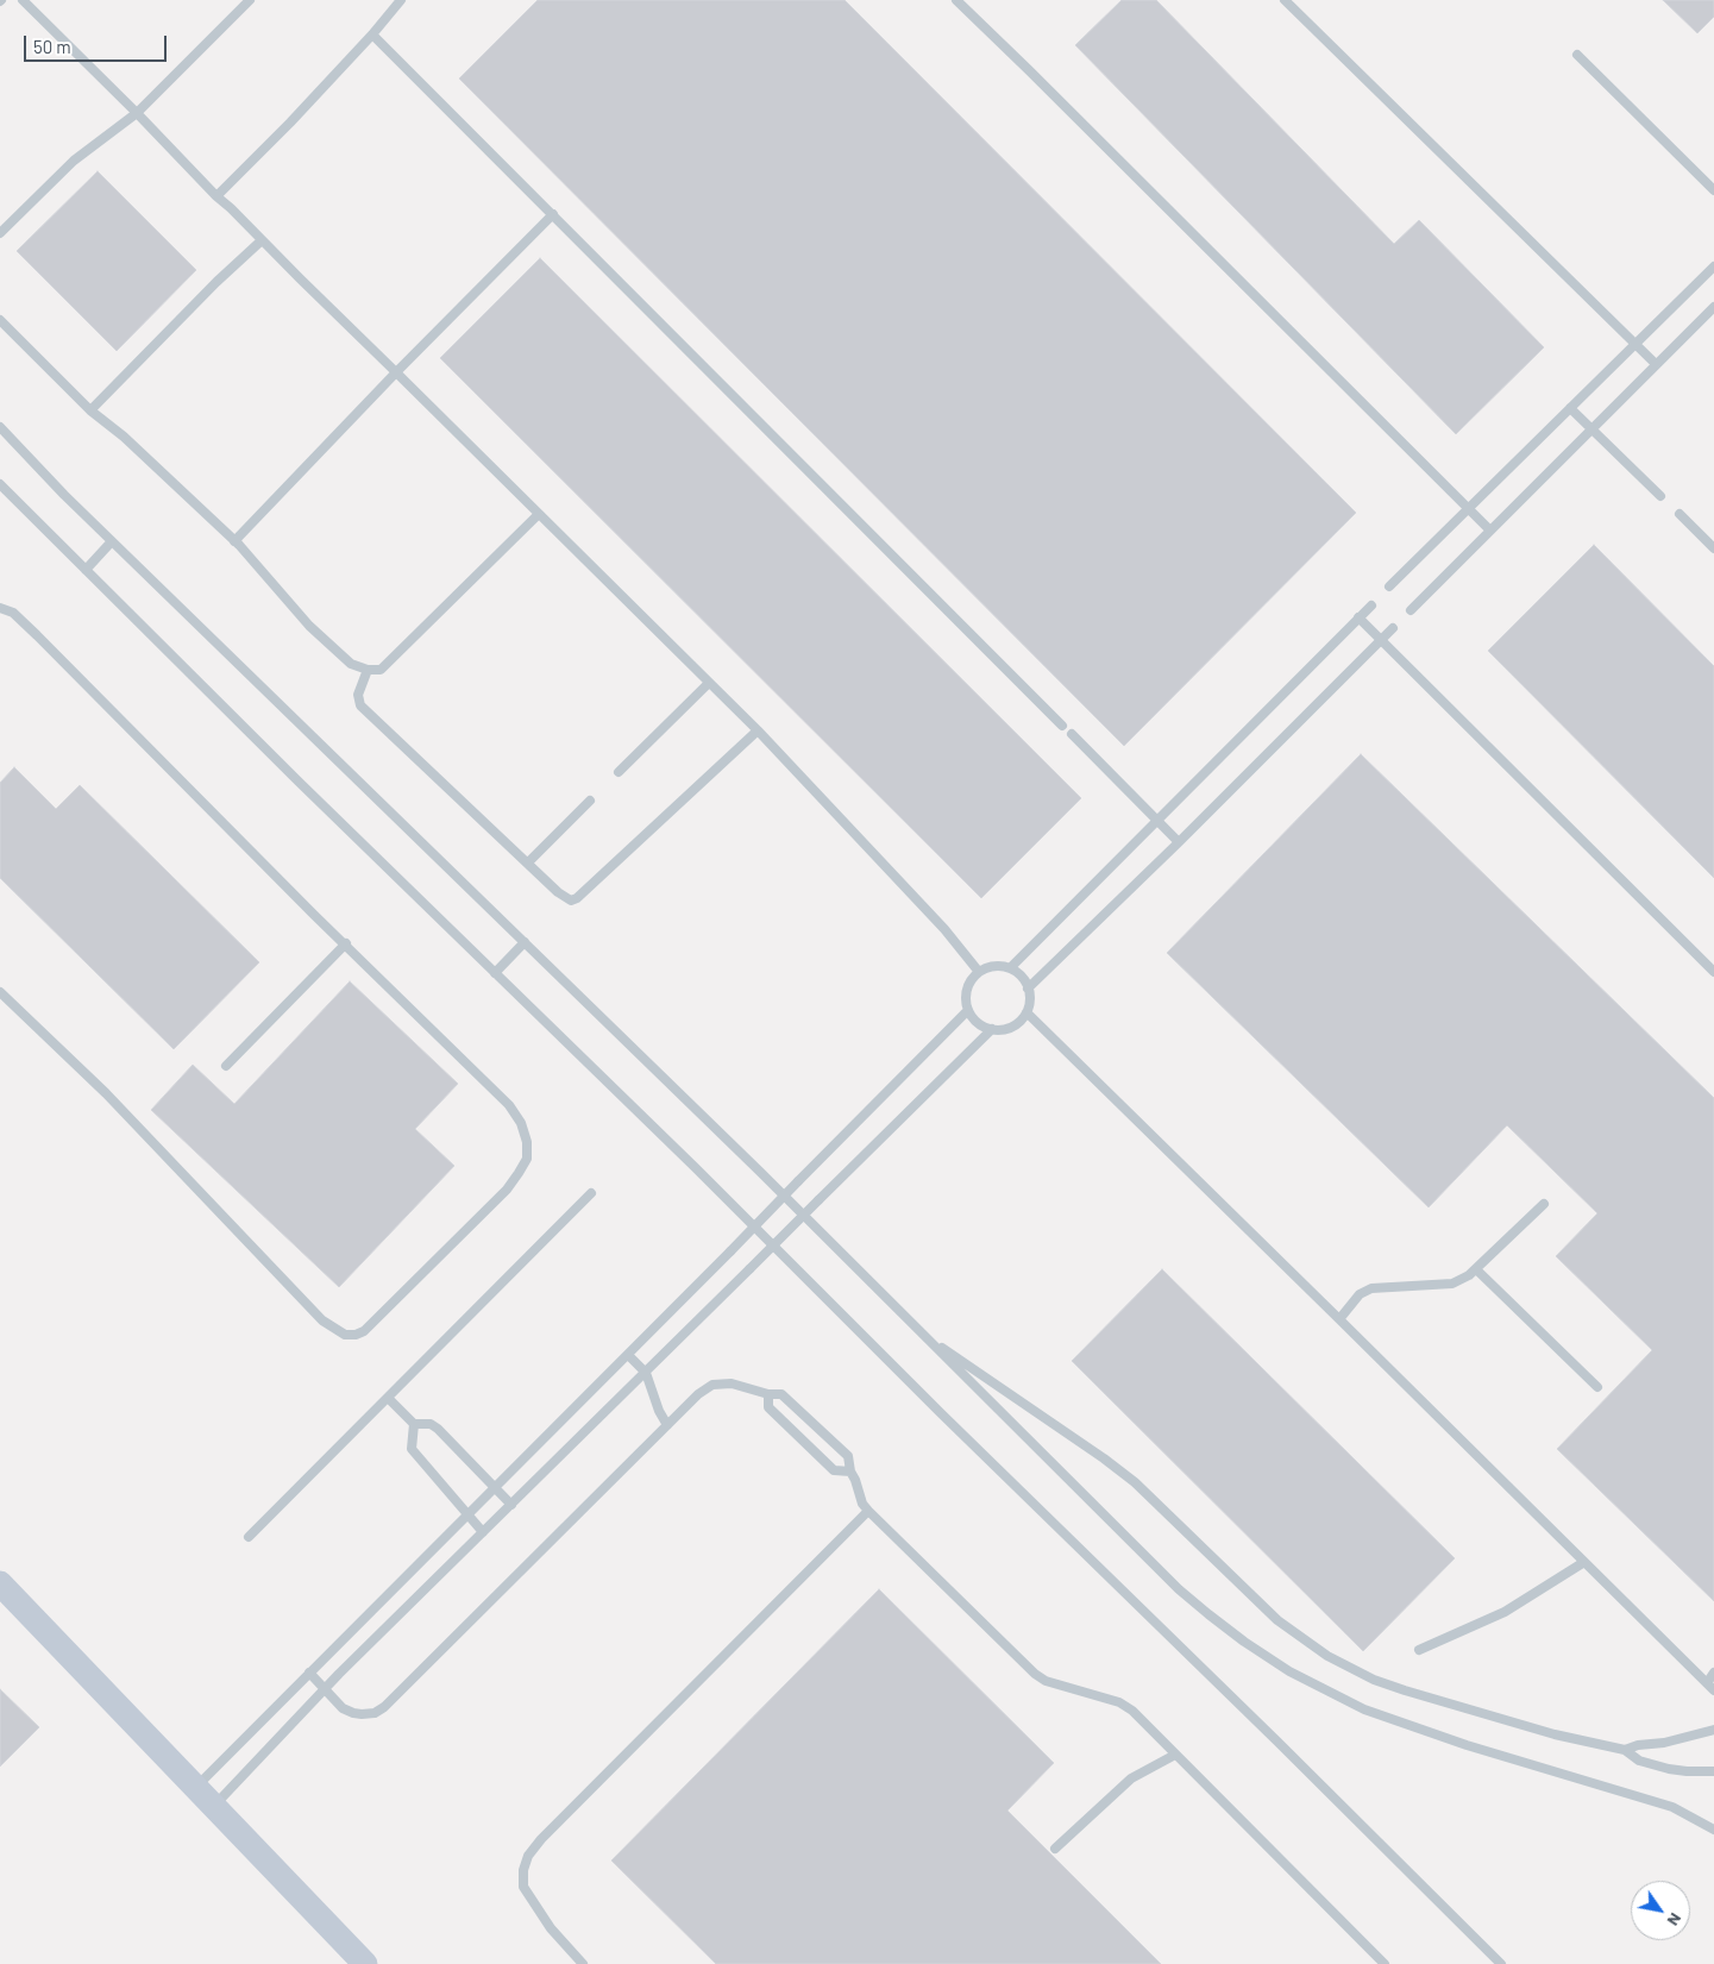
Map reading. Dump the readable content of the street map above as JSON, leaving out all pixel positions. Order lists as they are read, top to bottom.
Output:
{
  "scale_bar": "50 m",
  "north": "bottom right"
}
